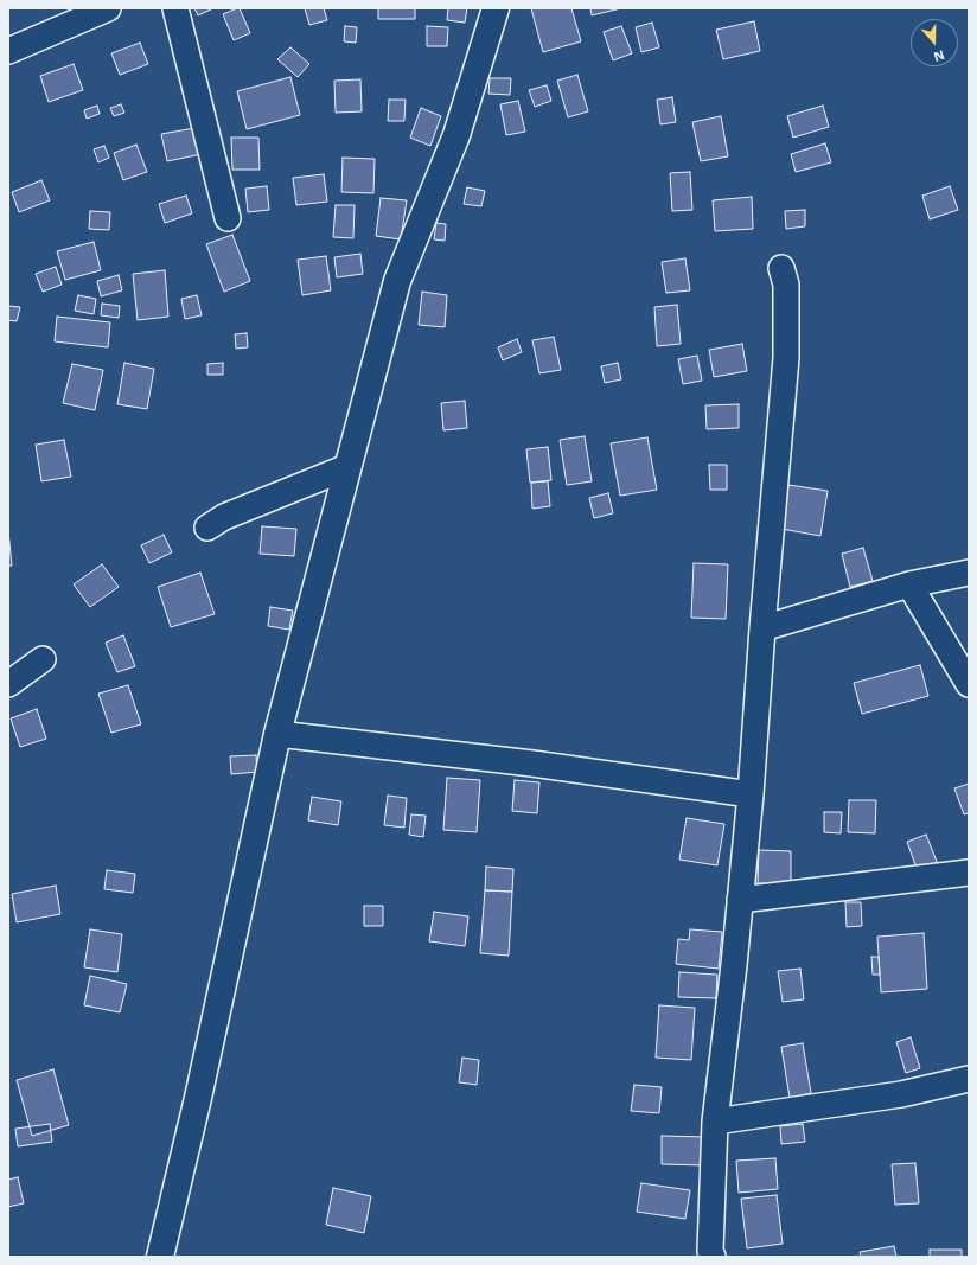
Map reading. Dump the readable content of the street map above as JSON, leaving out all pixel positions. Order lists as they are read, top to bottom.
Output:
{
  "north": "bottom"
}
